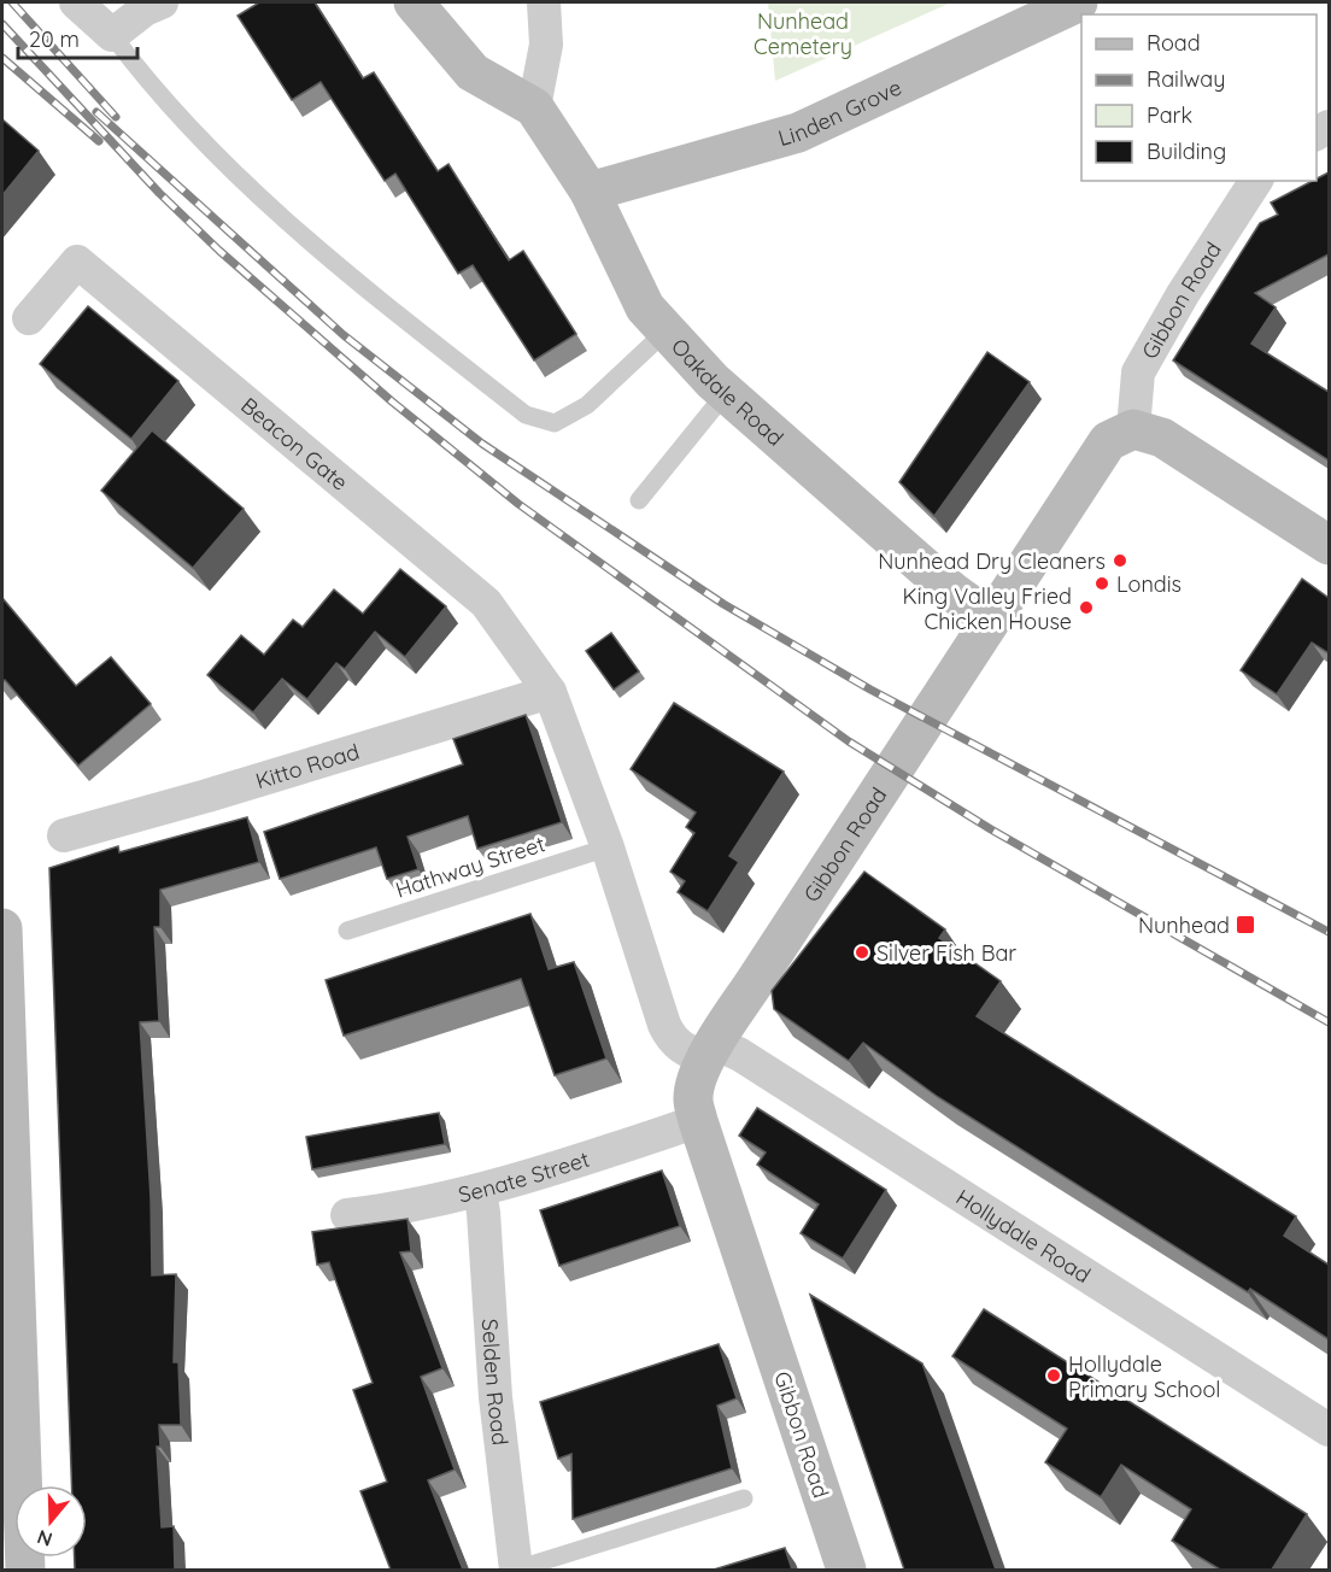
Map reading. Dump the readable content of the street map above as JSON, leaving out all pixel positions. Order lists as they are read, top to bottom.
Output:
{
  "streets": {
    "street": [
      "Linden Grove",
      "Gibbon Road",
      "Oakdale Road",
      "Beacon Gate",
      "Kitto Road",
      "Senate Street",
      "Hollydale Road",
      "Selden Road"
    ],
    "lane": ["Hathway Street"]
  },
  "crossings": [
    ["Linden Grove", "Oakdale Road"],
    ["Gibbon Road", "Oakdale Road"],
    ["Gibbon Road", "Senate Street"],
    ["Gibbon Road", "Hollydale Road"],
    ["Beacon Gate", "Kitto Road"],
    ["Beacon Gate", "Hollydale Road"],
    ["Kitto Road", "Hollydale Road"],
    ["Hathway Street", "Hollydale Road"],
    ["Senate Street", "Selden Road"]
  ],
  "parks": ["Nunhead Cemetery"],
  "places": {
    "other": [
      "Nunhead Dry Cleaners",
      "Londis",
      "King Valley Fried Chicken House",
      "Silver Fish Bar",
      "Hollydale Primary School"
    ],
    "transit": ["Nunhead"]
  },
  "legend": [
    "Road",
    "Railway",
    "Park",
    "Building"
  ],
  "scale_bar": "20 m",
  "north": "bottom"
}
